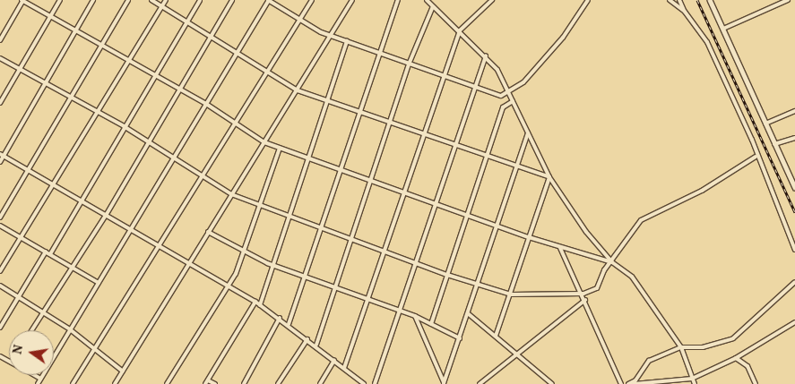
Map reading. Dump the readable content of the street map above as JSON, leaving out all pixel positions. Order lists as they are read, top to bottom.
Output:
{
  "north": "left"
}
